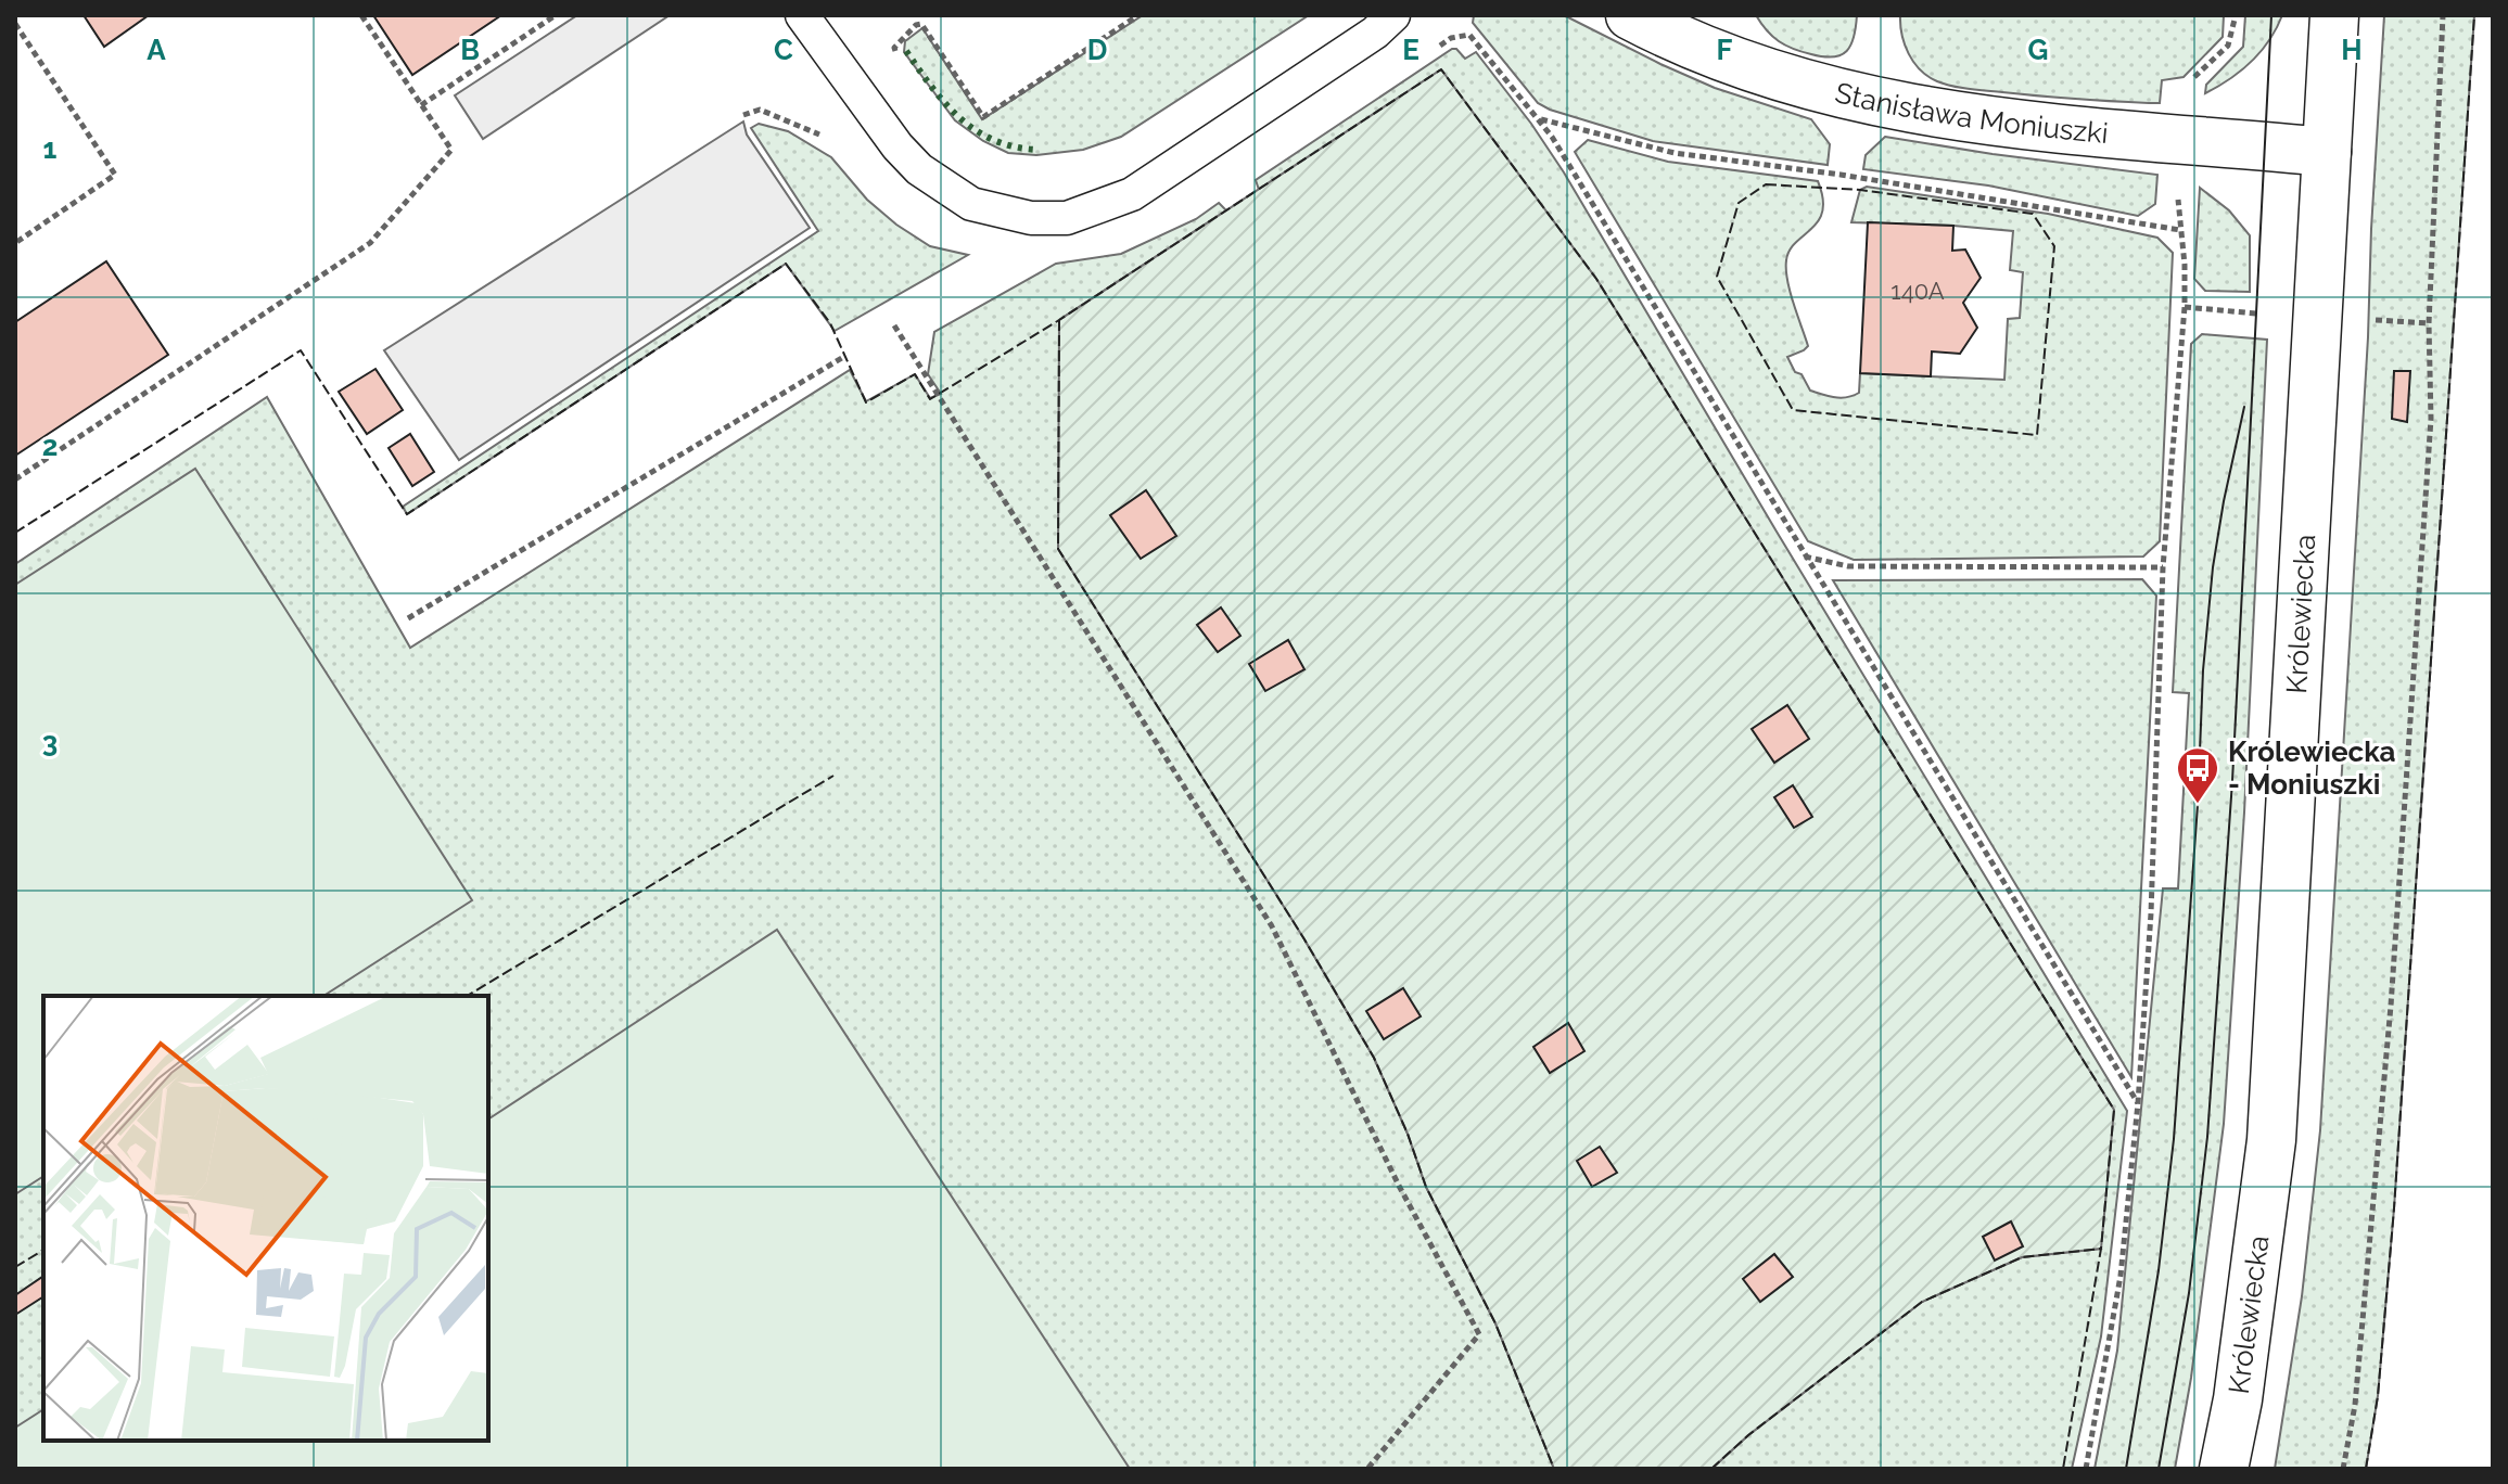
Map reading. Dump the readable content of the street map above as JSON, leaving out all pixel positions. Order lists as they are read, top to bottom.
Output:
{
  "streets": {
    "main road": ["Stanisława Moniuszki", "Królewiecka"]
  },
  "crossings": [
    ["Stanisława Moniuszki", "Królewiecka"]
  ],
  "places": {
    "bus stop": ["Królewiecka - Moniuszki"]
  },
  "house_numbers": ["140A"],
  "grid": {
    "columns": [
      "A",
      "B",
      "C",
      "D",
      "E",
      "F",
      "G",
      "H"
    ],
    "rows": ["1", "2", "3"]
  }
}
